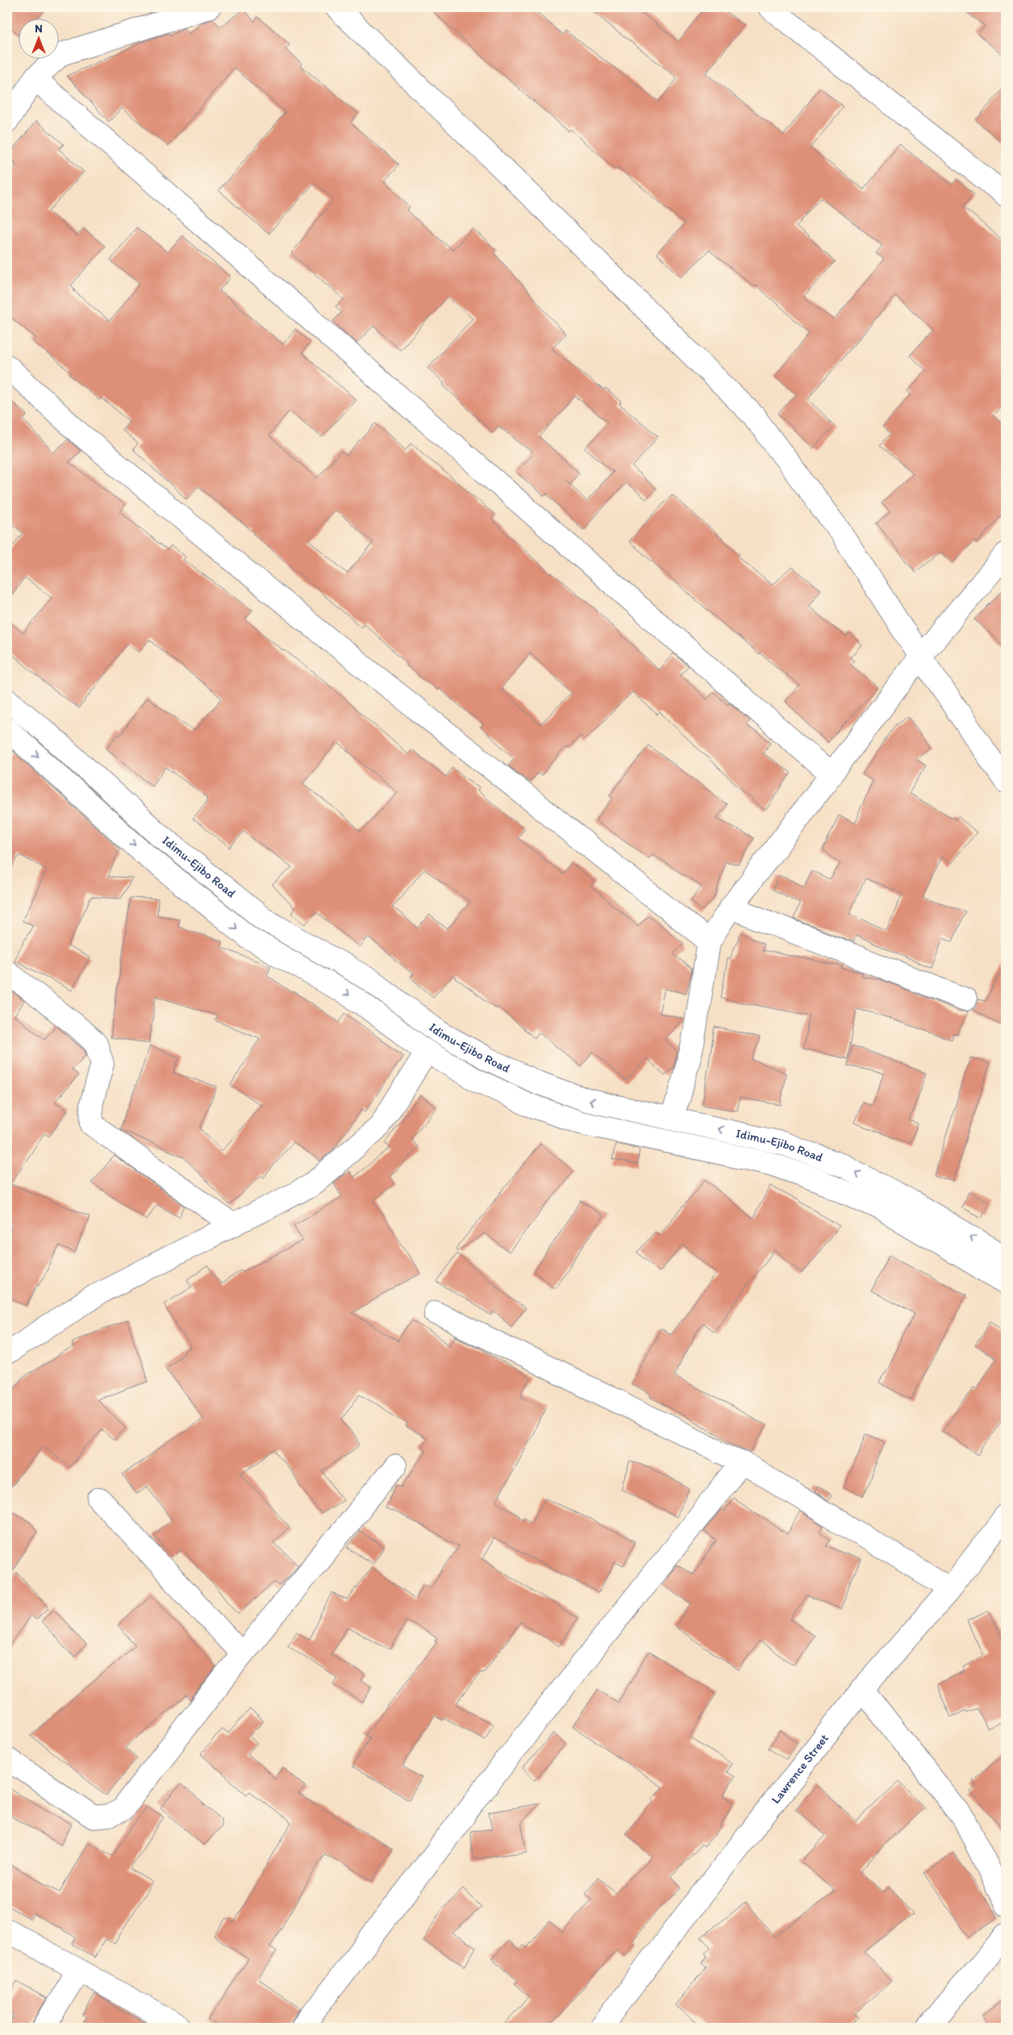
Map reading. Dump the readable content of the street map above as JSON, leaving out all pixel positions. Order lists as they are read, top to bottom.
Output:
{
  "streets": {
    "street": ["Idimu-Ejibo Road", "Lawrence Street"]
  },
  "north": "top"
}
